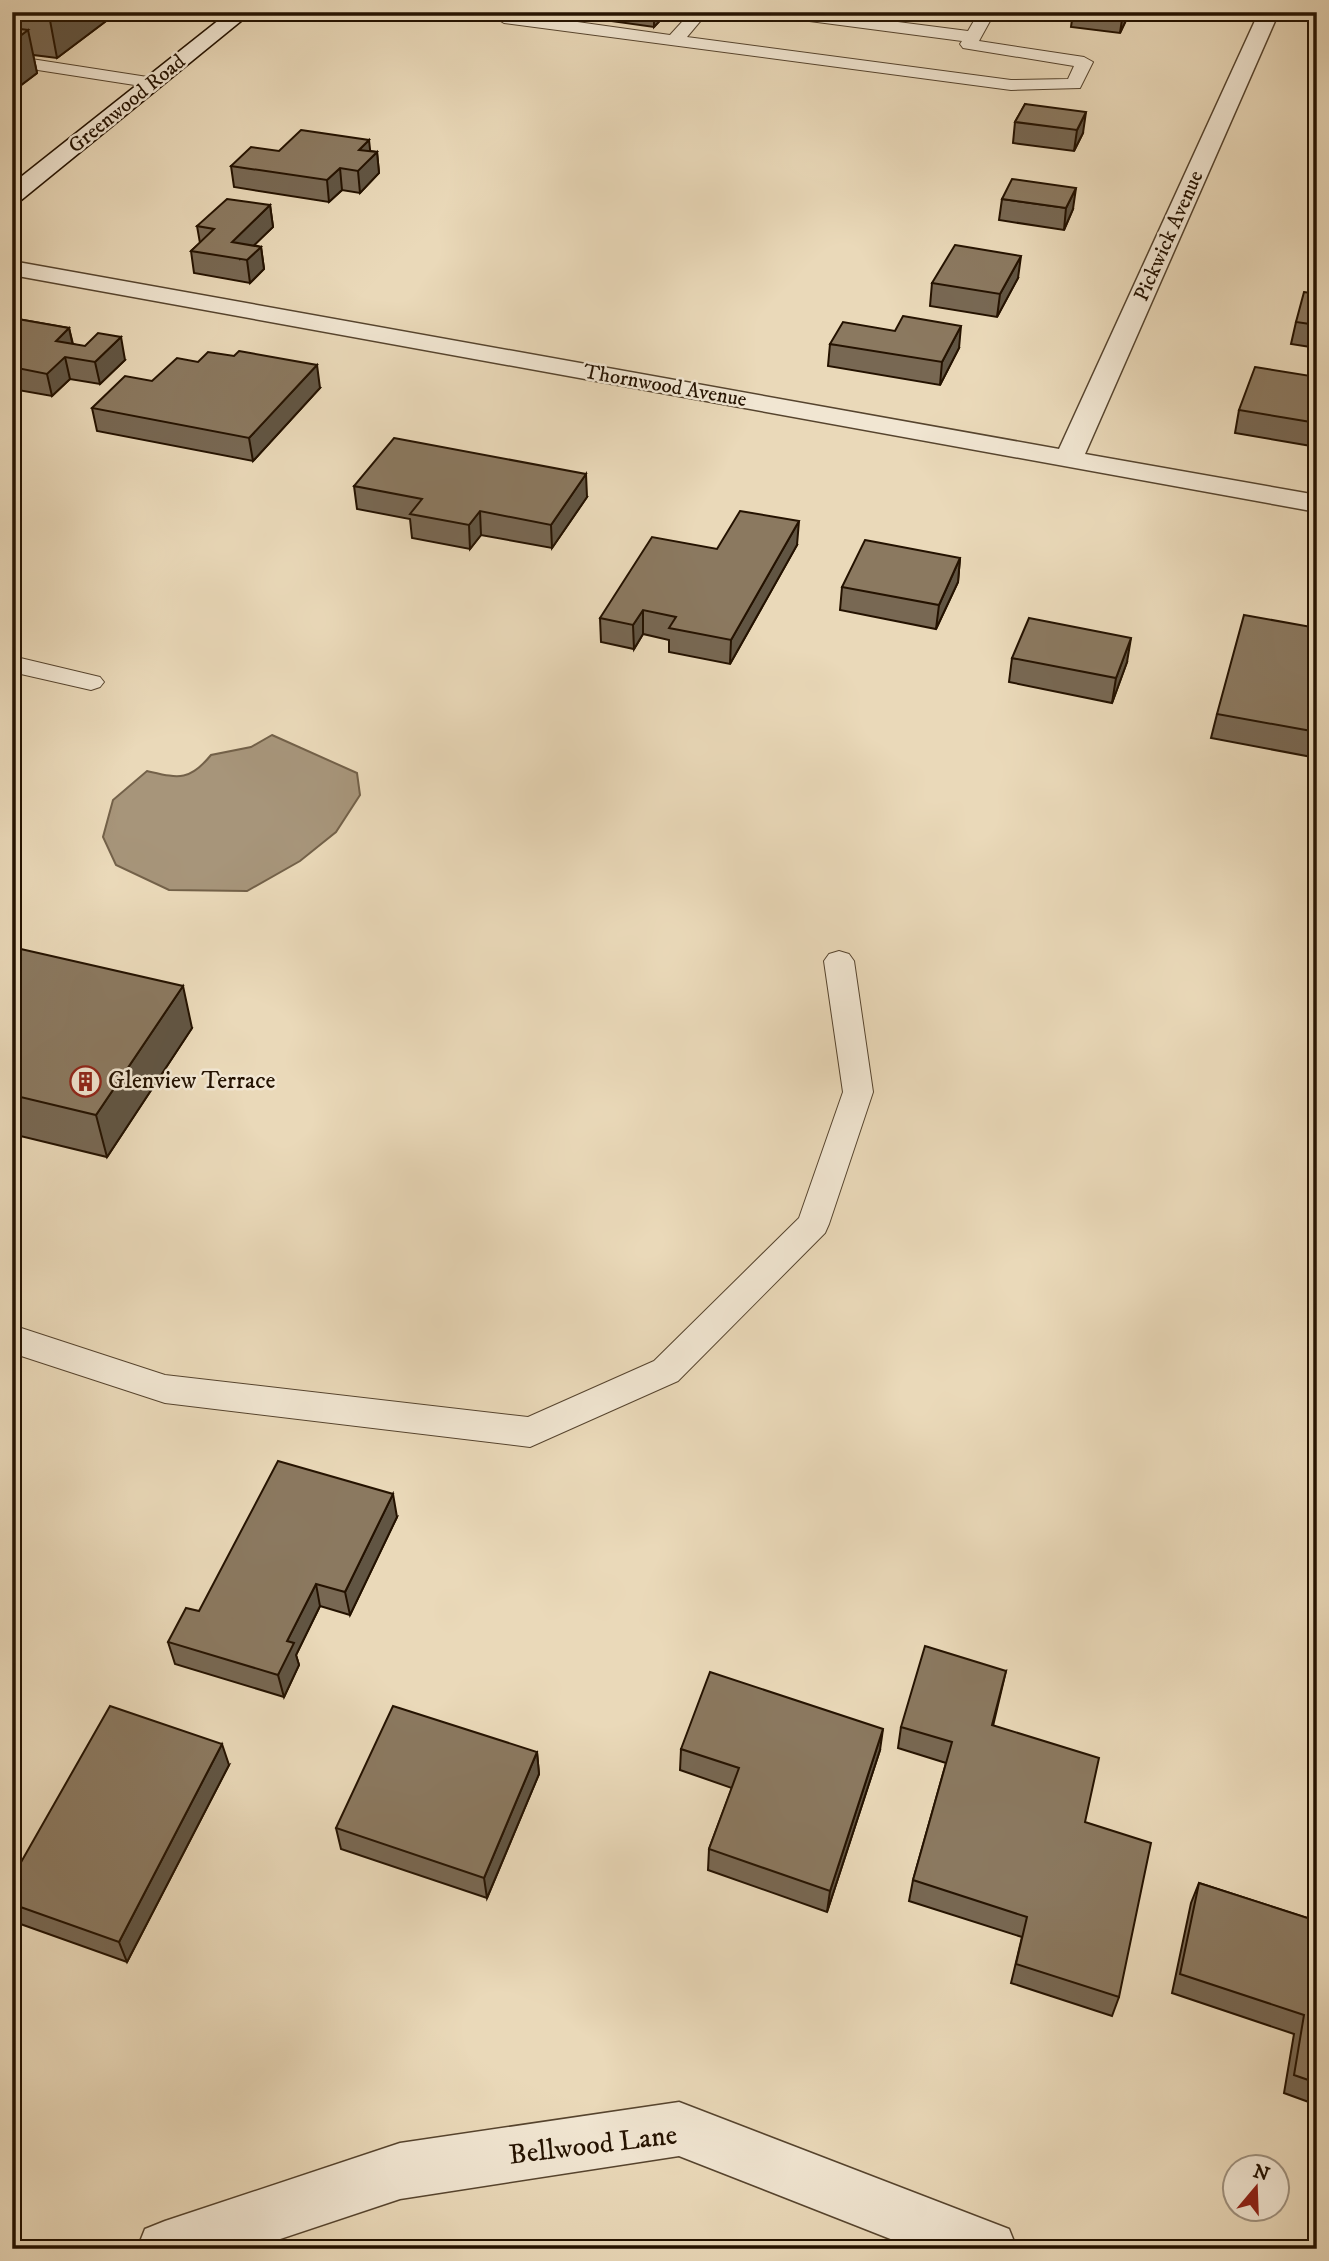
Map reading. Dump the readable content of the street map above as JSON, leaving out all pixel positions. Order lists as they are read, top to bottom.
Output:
{
  "streets": {
    "street": [
      "Greenwood Road",
      "Pickwick Avenue",
      "Thornwood Avenue",
      "Bellwood Lane"
    ]
  },
  "crossings": [
    ["Pickwick Avenue", "Thornwood Avenue"]
  ],
  "places": {
    "building": ["Glenview Terrace"]
  },
  "north": "top"
}
